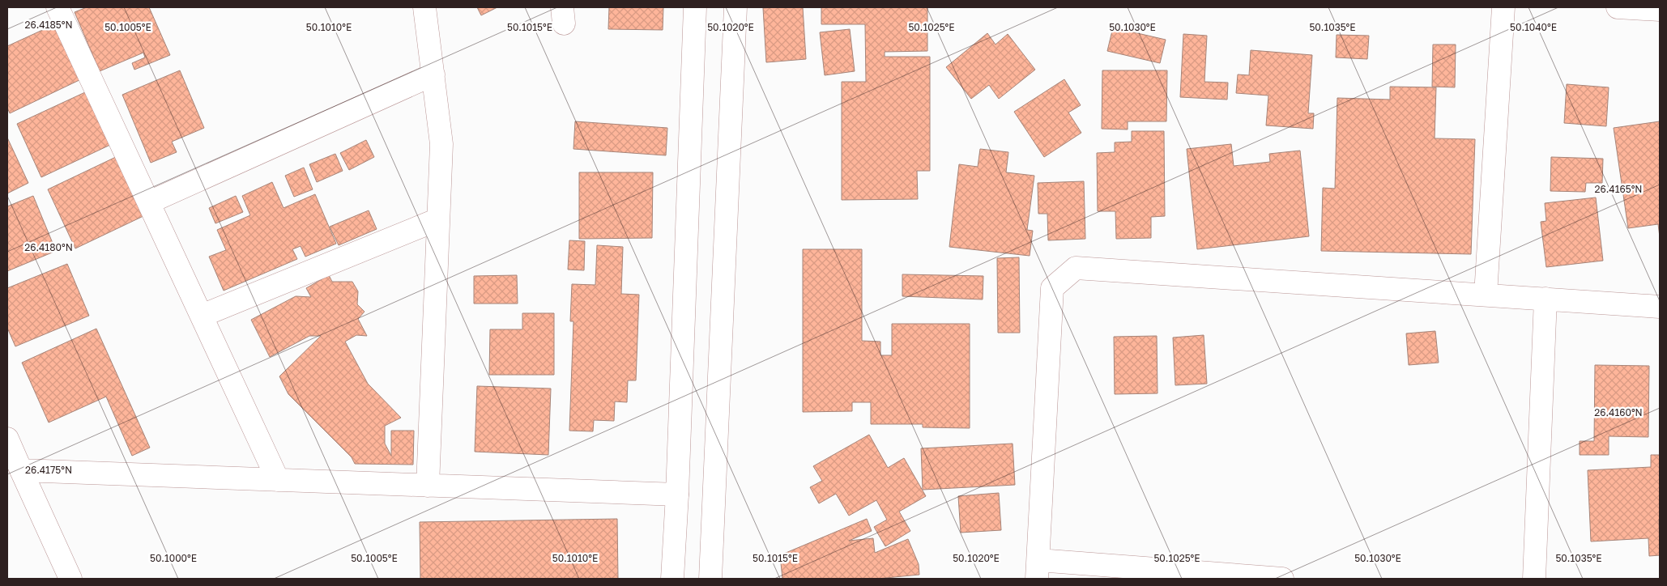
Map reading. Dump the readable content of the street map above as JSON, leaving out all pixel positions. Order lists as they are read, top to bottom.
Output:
{
  "coordinates": [
    "26.4185°N",
    "50.1005°E",
    "50.1010°E",
    "50.1015°E",
    "50.1020°E",
    "50.1025°E",
    "50.1040°E",
    "50.1030°E",
    "50.1035°E",
    "26.4165°N",
    "26.4180°N",
    "26.4160°N",
    "26.4175°N",
    "50.1000°E"
  ]
}
